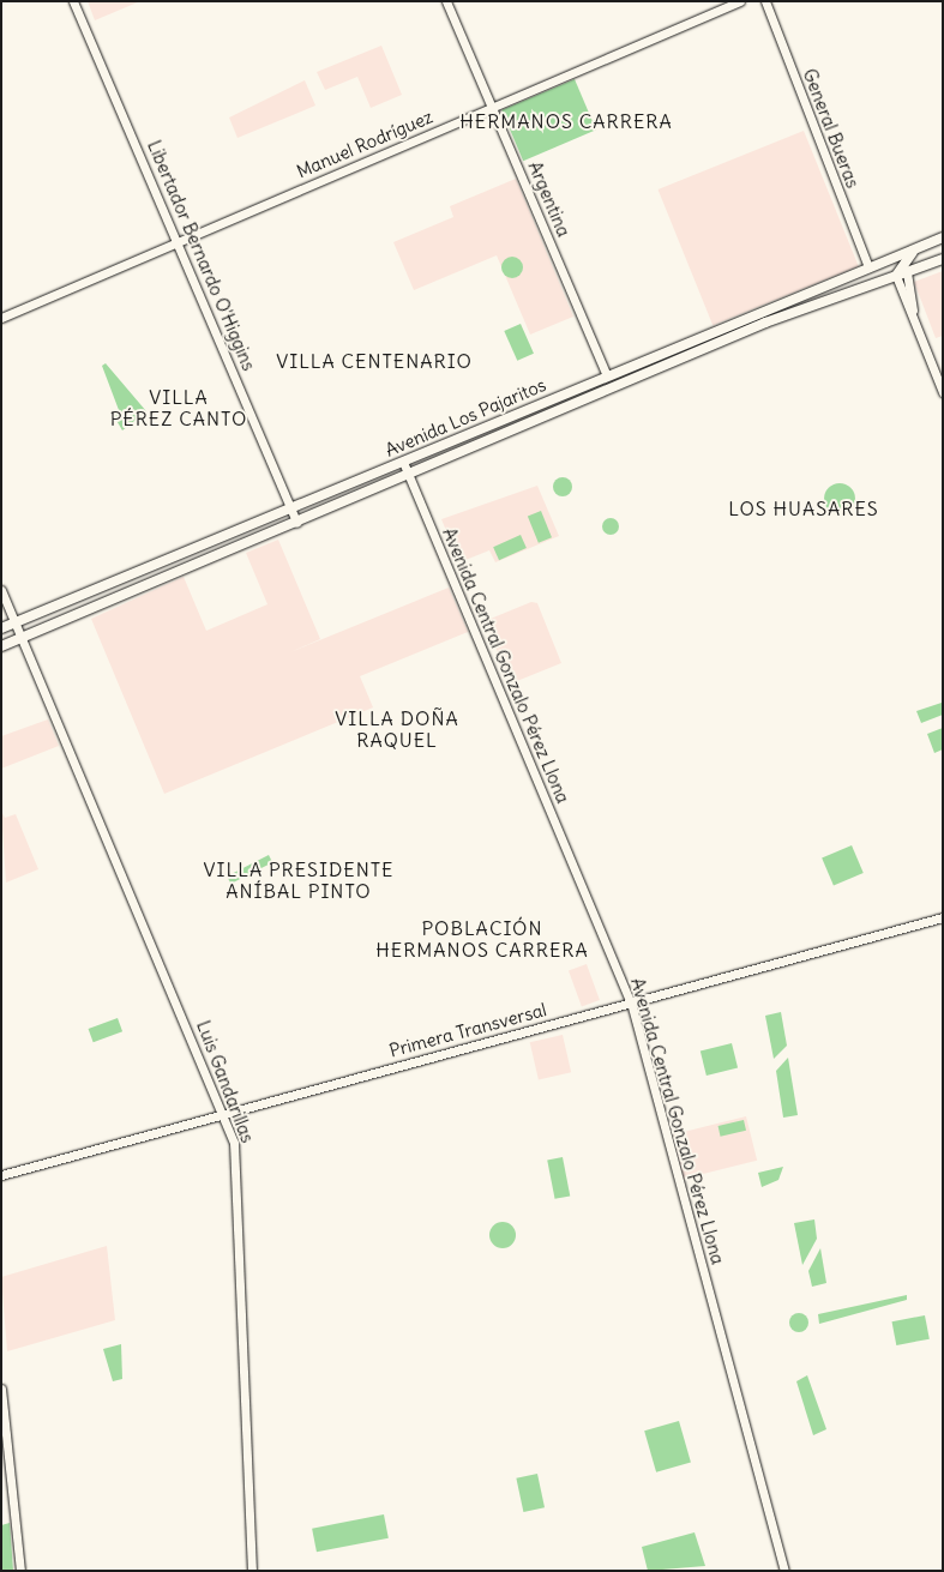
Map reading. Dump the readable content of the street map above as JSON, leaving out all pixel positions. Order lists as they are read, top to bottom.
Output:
{
  "streets": {
    "main road": ["Avenida Los Pajaritos"],
    "street": [
      "General Bueras",
      "Manuel Rodríguez",
      "Argentina",
      "Libertador Bernardo O'Higgins",
      "Avenida Central Gonzalo Pérez Llona",
      "Primera Transversal",
      "Luis Gandarillas"
    ]
  },
  "crossings": [
    ["General Bueras", "Avenida Los Pajaritos"],
    ["Manuel Rodríguez", "Argentina"],
    ["Manuel Rodríguez", "Libertador Bernardo O'Higgins"],
    ["Argentina", "Avenida Los Pajaritos"],
    ["Libertador Bernardo O'Higgins", "Avenida Los Pajaritos"],
    ["Avenida Los Pajaritos", "Avenida Central Gonzalo Pérez Llona"],
    ["Avenida Los Pajaritos", "Luis Gandarillas"],
    ["Avenida Central Gonzalo Pérez Llona", "Primera Transversal"],
    ["Primera Transversal", "Luis Gandarillas"]
  ],
  "districts": [
    "HERMANOS CARRERA",
    "VILLA CENTENARIO",
    "VILLA PÉREZ CANTO",
    "LOS HUASARES",
    "VILLA DOÑA RAQUEL",
    "VILLA PRESIDENTE ANÍBAL PINTO",
    "POBLACIÓN HERMANOS CARRERA"
  ]
}
